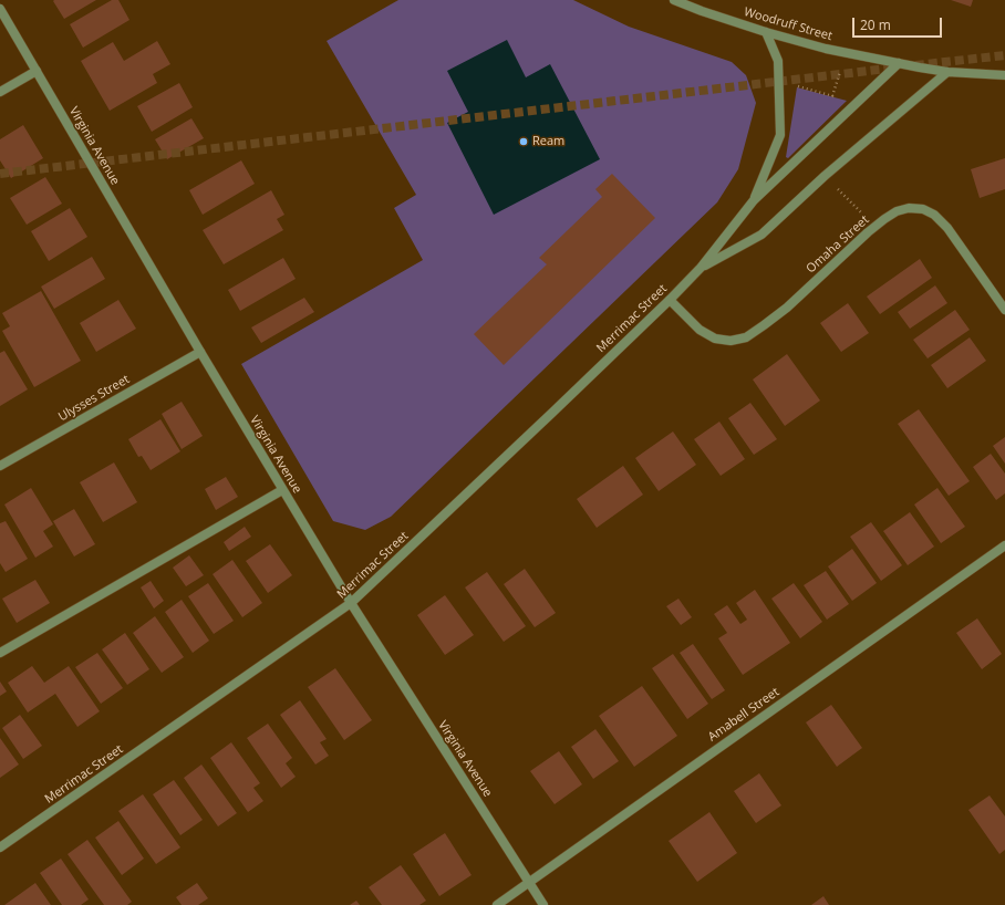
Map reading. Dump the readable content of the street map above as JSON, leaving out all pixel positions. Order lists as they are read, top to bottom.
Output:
{
  "streets": {
    "street": [
      "Woodruff Street",
      "Virginia Avenue",
      "Omaha Street",
      "Merrimac Street",
      "Ulysses Street",
      "Amabell Street"
    ]
  },
  "crossings": [
    ["Woodruff Street", "Merrimac Street"],
    ["Virginia Avenue", "Merrimac Street"],
    ["Virginia Avenue", "Ulysses Street"],
    ["Virginia Avenue", "Amabell Street"],
    ["Omaha Street", "Merrimac Street"]
  ],
  "places": ["Ream"],
  "scale_bar": "20 m"
}
